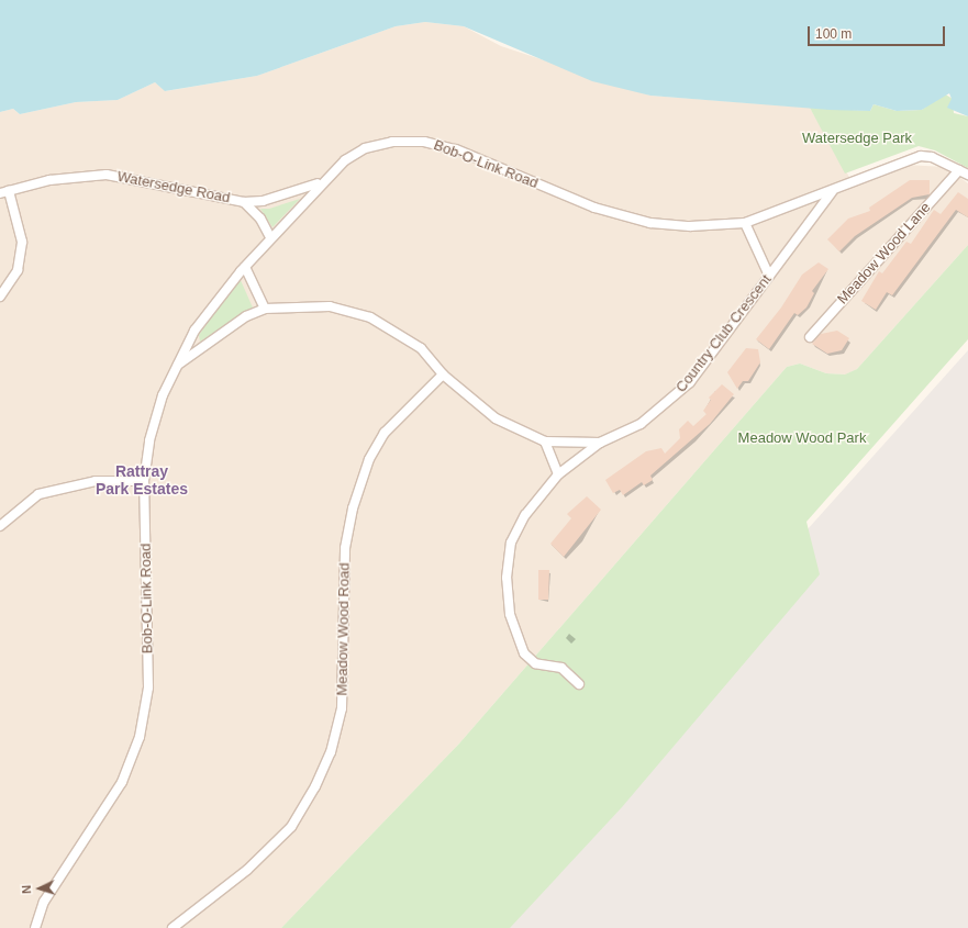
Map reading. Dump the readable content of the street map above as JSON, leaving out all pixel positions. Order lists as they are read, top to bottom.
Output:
{
  "streets": {
    "street": [
      "Bob-O-Link Road",
      "Watersedge Road",
      "Meadow Wood Lane",
      "Country Club Crescent",
      "Meadow Wood Road"
    ]
  },
  "crossings": [
    ["Bob-O-Link Road", "Watersedge Road"],
    ["Bob-O-Link Road", "Country Club Crescent"],
    ["Country Club Crescent", "Meadow Wood Road"]
  ],
  "districts": ["Rattray Park Estates"],
  "parks": ["Watersedge Park", "Meadow Wood Park"],
  "scale_bar": "100 m",
  "north": "left"
}
